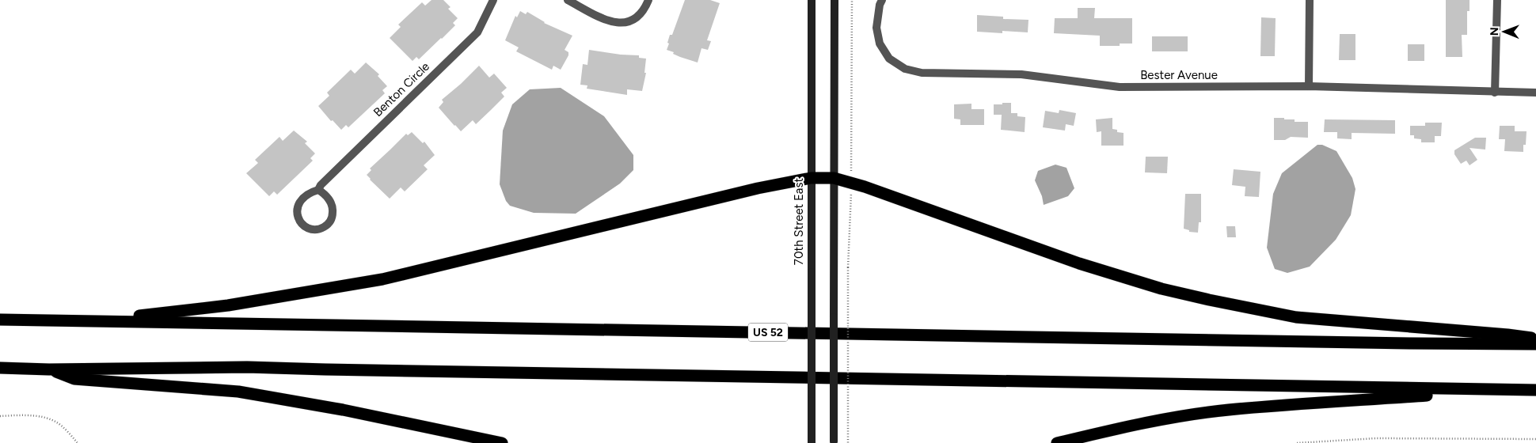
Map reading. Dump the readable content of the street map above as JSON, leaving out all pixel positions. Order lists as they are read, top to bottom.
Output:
{
  "streets": {
    "highway": ["US 52"],
    "main road": ["70th Street East"],
    "street": ["Bester Avenue", "Benton Circle"]
  },
  "north": "left"
}
